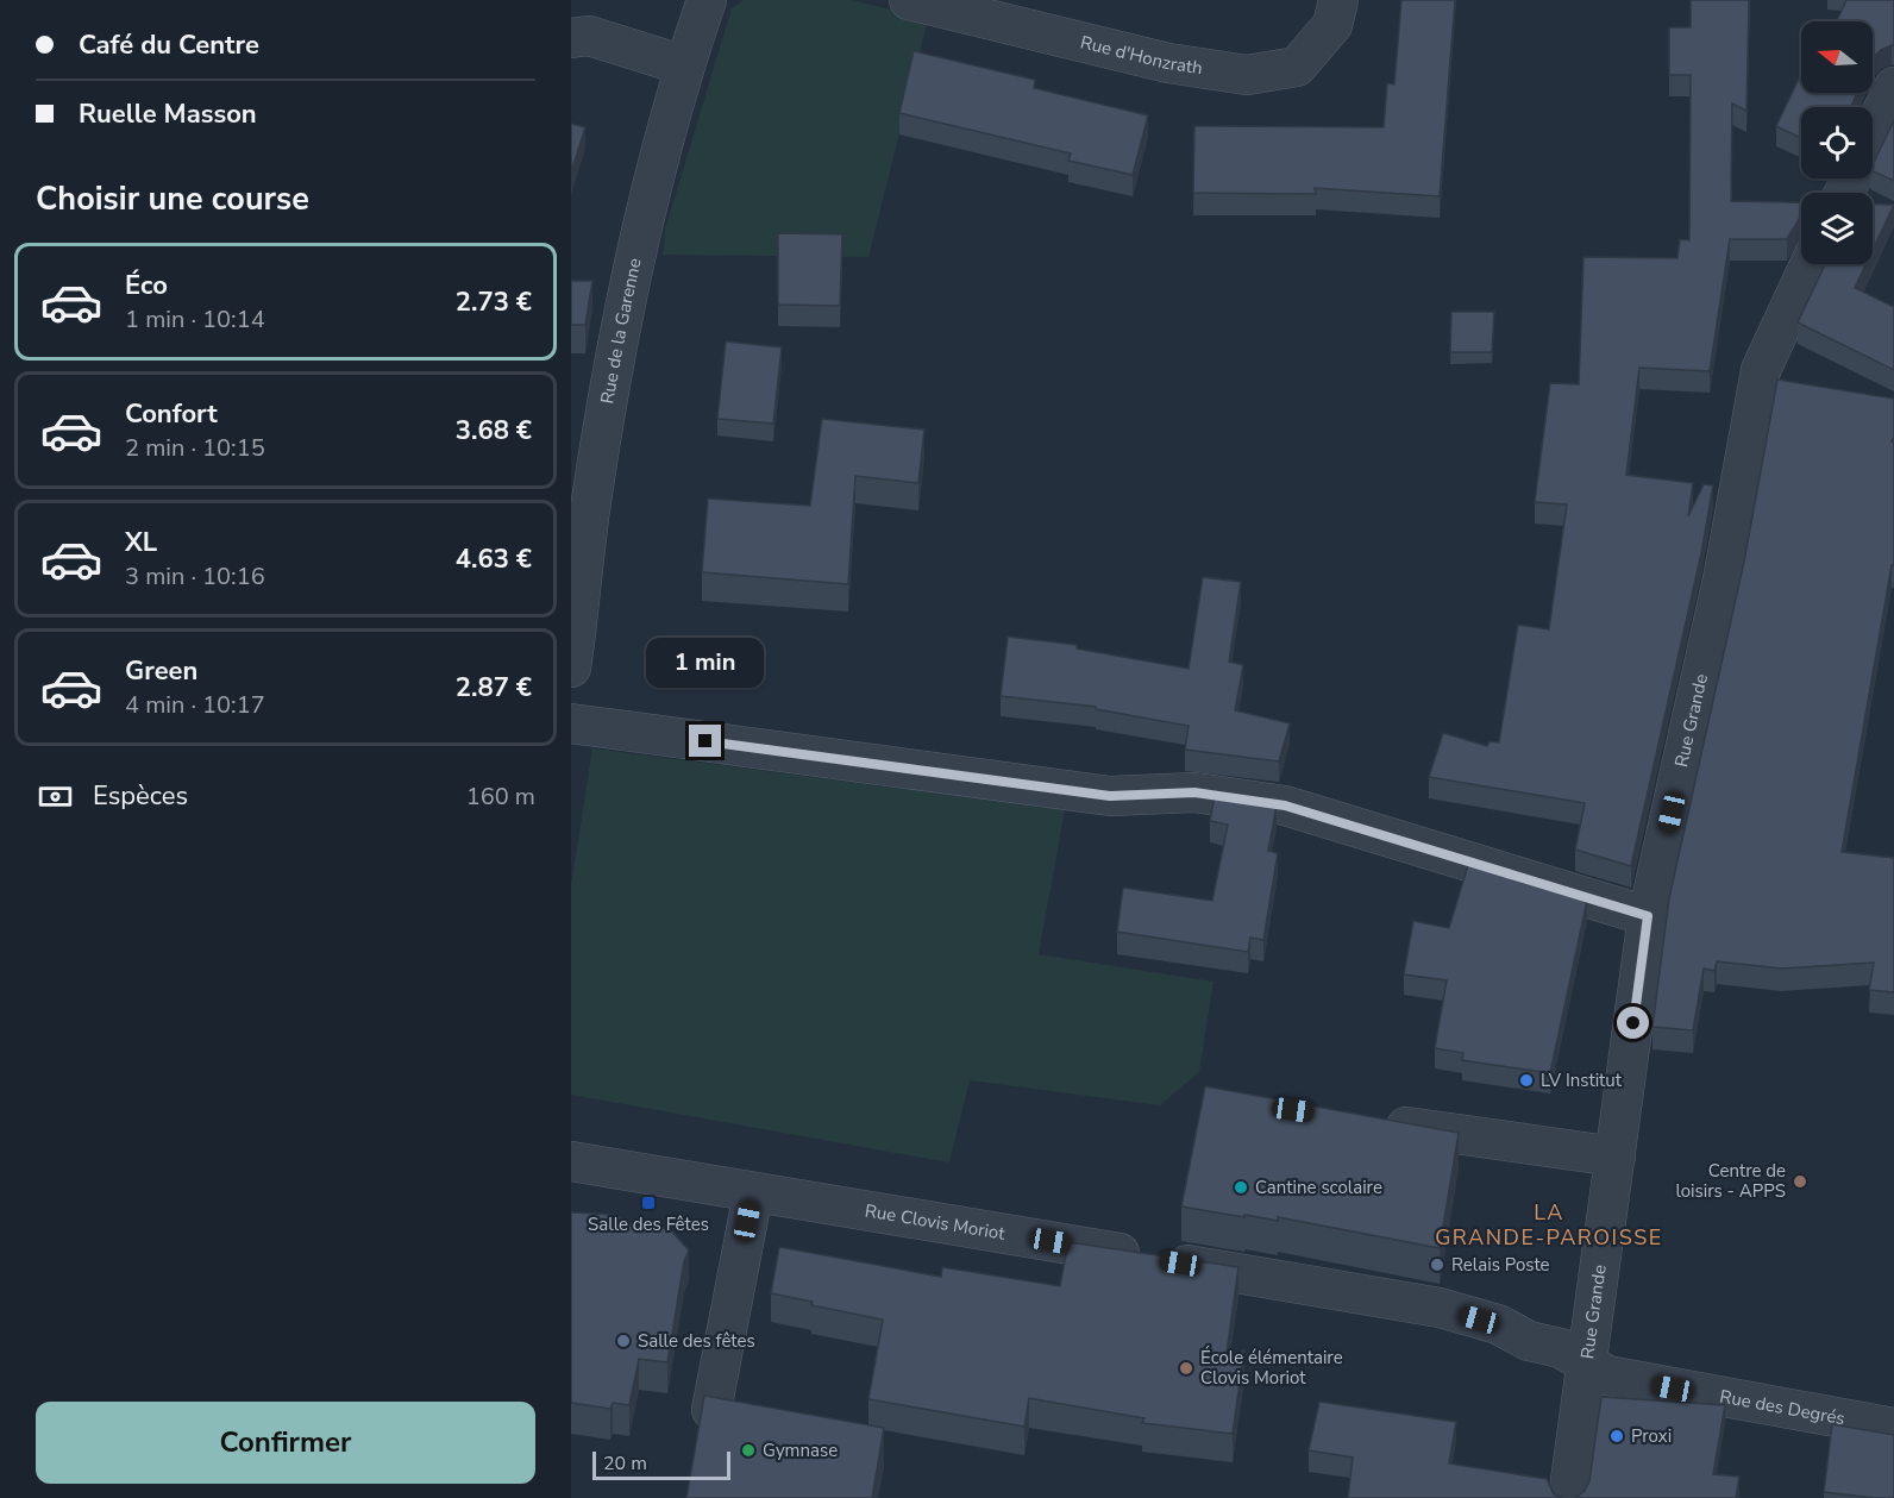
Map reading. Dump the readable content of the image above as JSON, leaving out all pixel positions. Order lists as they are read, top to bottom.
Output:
{
  "streets": {
    "street": [
      "Rue d'Honzrath",
      "Rue de la Garenne",
      "Rue Grande",
      "Rue Clovis Moriot",
      "Rue des Degrés"
    ]
  },
  "crossings": [
    ["Rue Grande", "Rue Clovis Moriot"],
    ["Rue Grande", "Rue des Degrés"],
    ["Rue Clovis Moriot", "Rue des Degrés"]
  ],
  "districts": ["LA GRANDE-PAROISSE"],
  "places": {
    "other": [
      "LV Institut",
      "Centre de loisirs - APPS",
      "Cantine scolaire",
      "Relais Poste",
      "Salle des fêtes",
      "École élémentaire Clovis Moriot",
      "Proxi",
      "Gymnase"
    ],
    "transit": ["Salle des Fêtes"]
  },
  "scale_bar": "20 m",
  "north": "left",
  "page": {
    "banner": ["Café du Centre", "Ruelle Masson"],
    "heading": "Choisir une course",
    "list": [
      {
        "name": "Éco",
        "note": "1 min · 10:14",
        "value": "2.73 €"
      },
      {
        "name": "Confort",
        "note": "2 min · 10:15",
        "value": "3.68 €"
      },
      {
        "name": "XL",
        "note": "3 min · 10:16",
        "value": "4.63 €"
      },
      {
        "name": "Green",
        "note": "4 min · 10:17",
        "value": "2.87 €"
      }
    ],
    "bubble": "1 min",
    "pay": ["Espèces", "160 m"],
    "buttons": "Confirmer",
    "scale": "20 m"
  }
}
